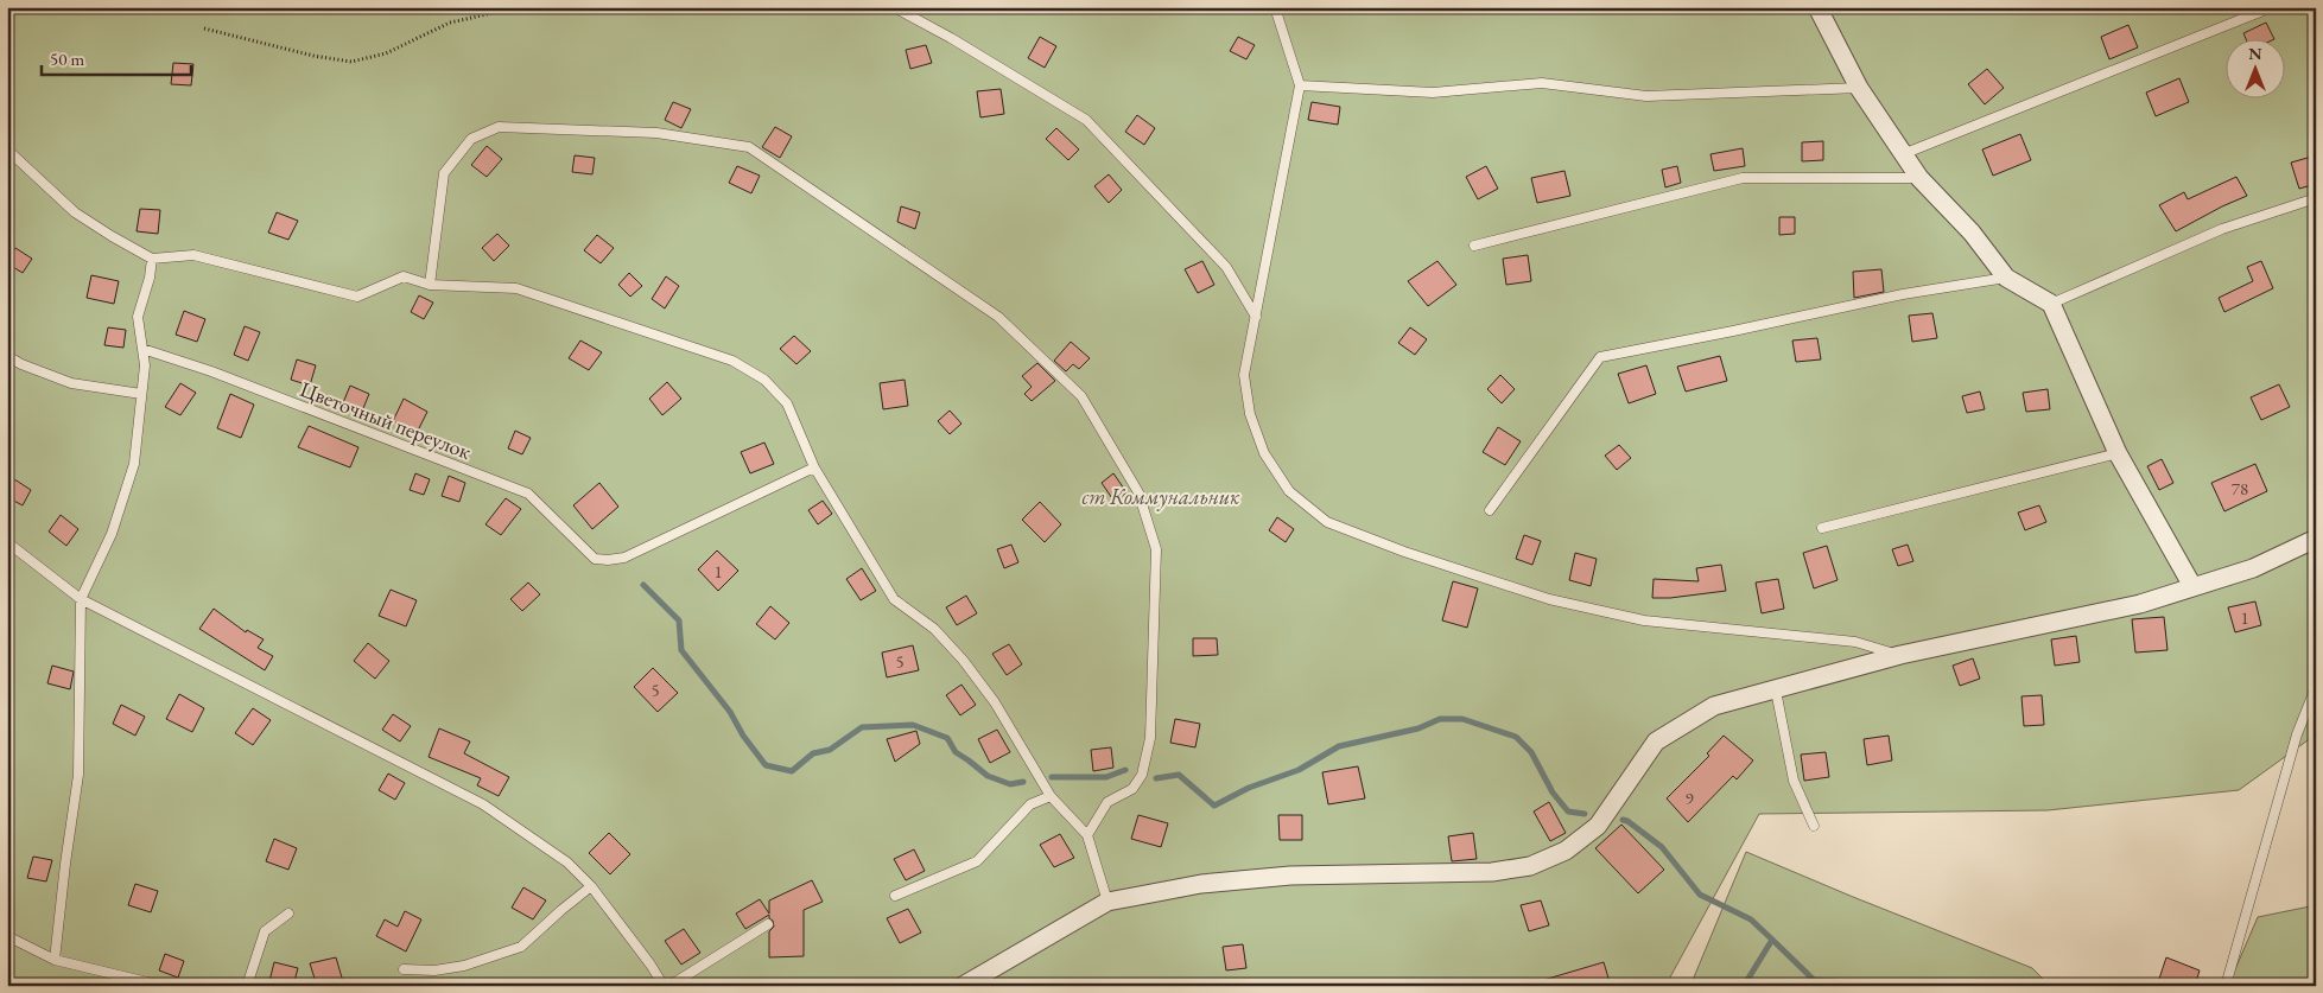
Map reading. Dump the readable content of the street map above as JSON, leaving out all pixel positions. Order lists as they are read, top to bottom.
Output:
{
  "streets": {
    "lane": ["Цветочный переулок"]
  },
  "parks": ["ст Коммунальник"],
  "house_numbers": [
    "78",
    "1",
    "1",
    "5",
    "5",
    "9"
  ],
  "scale_bar": "50 m",
  "north": "top"
}
